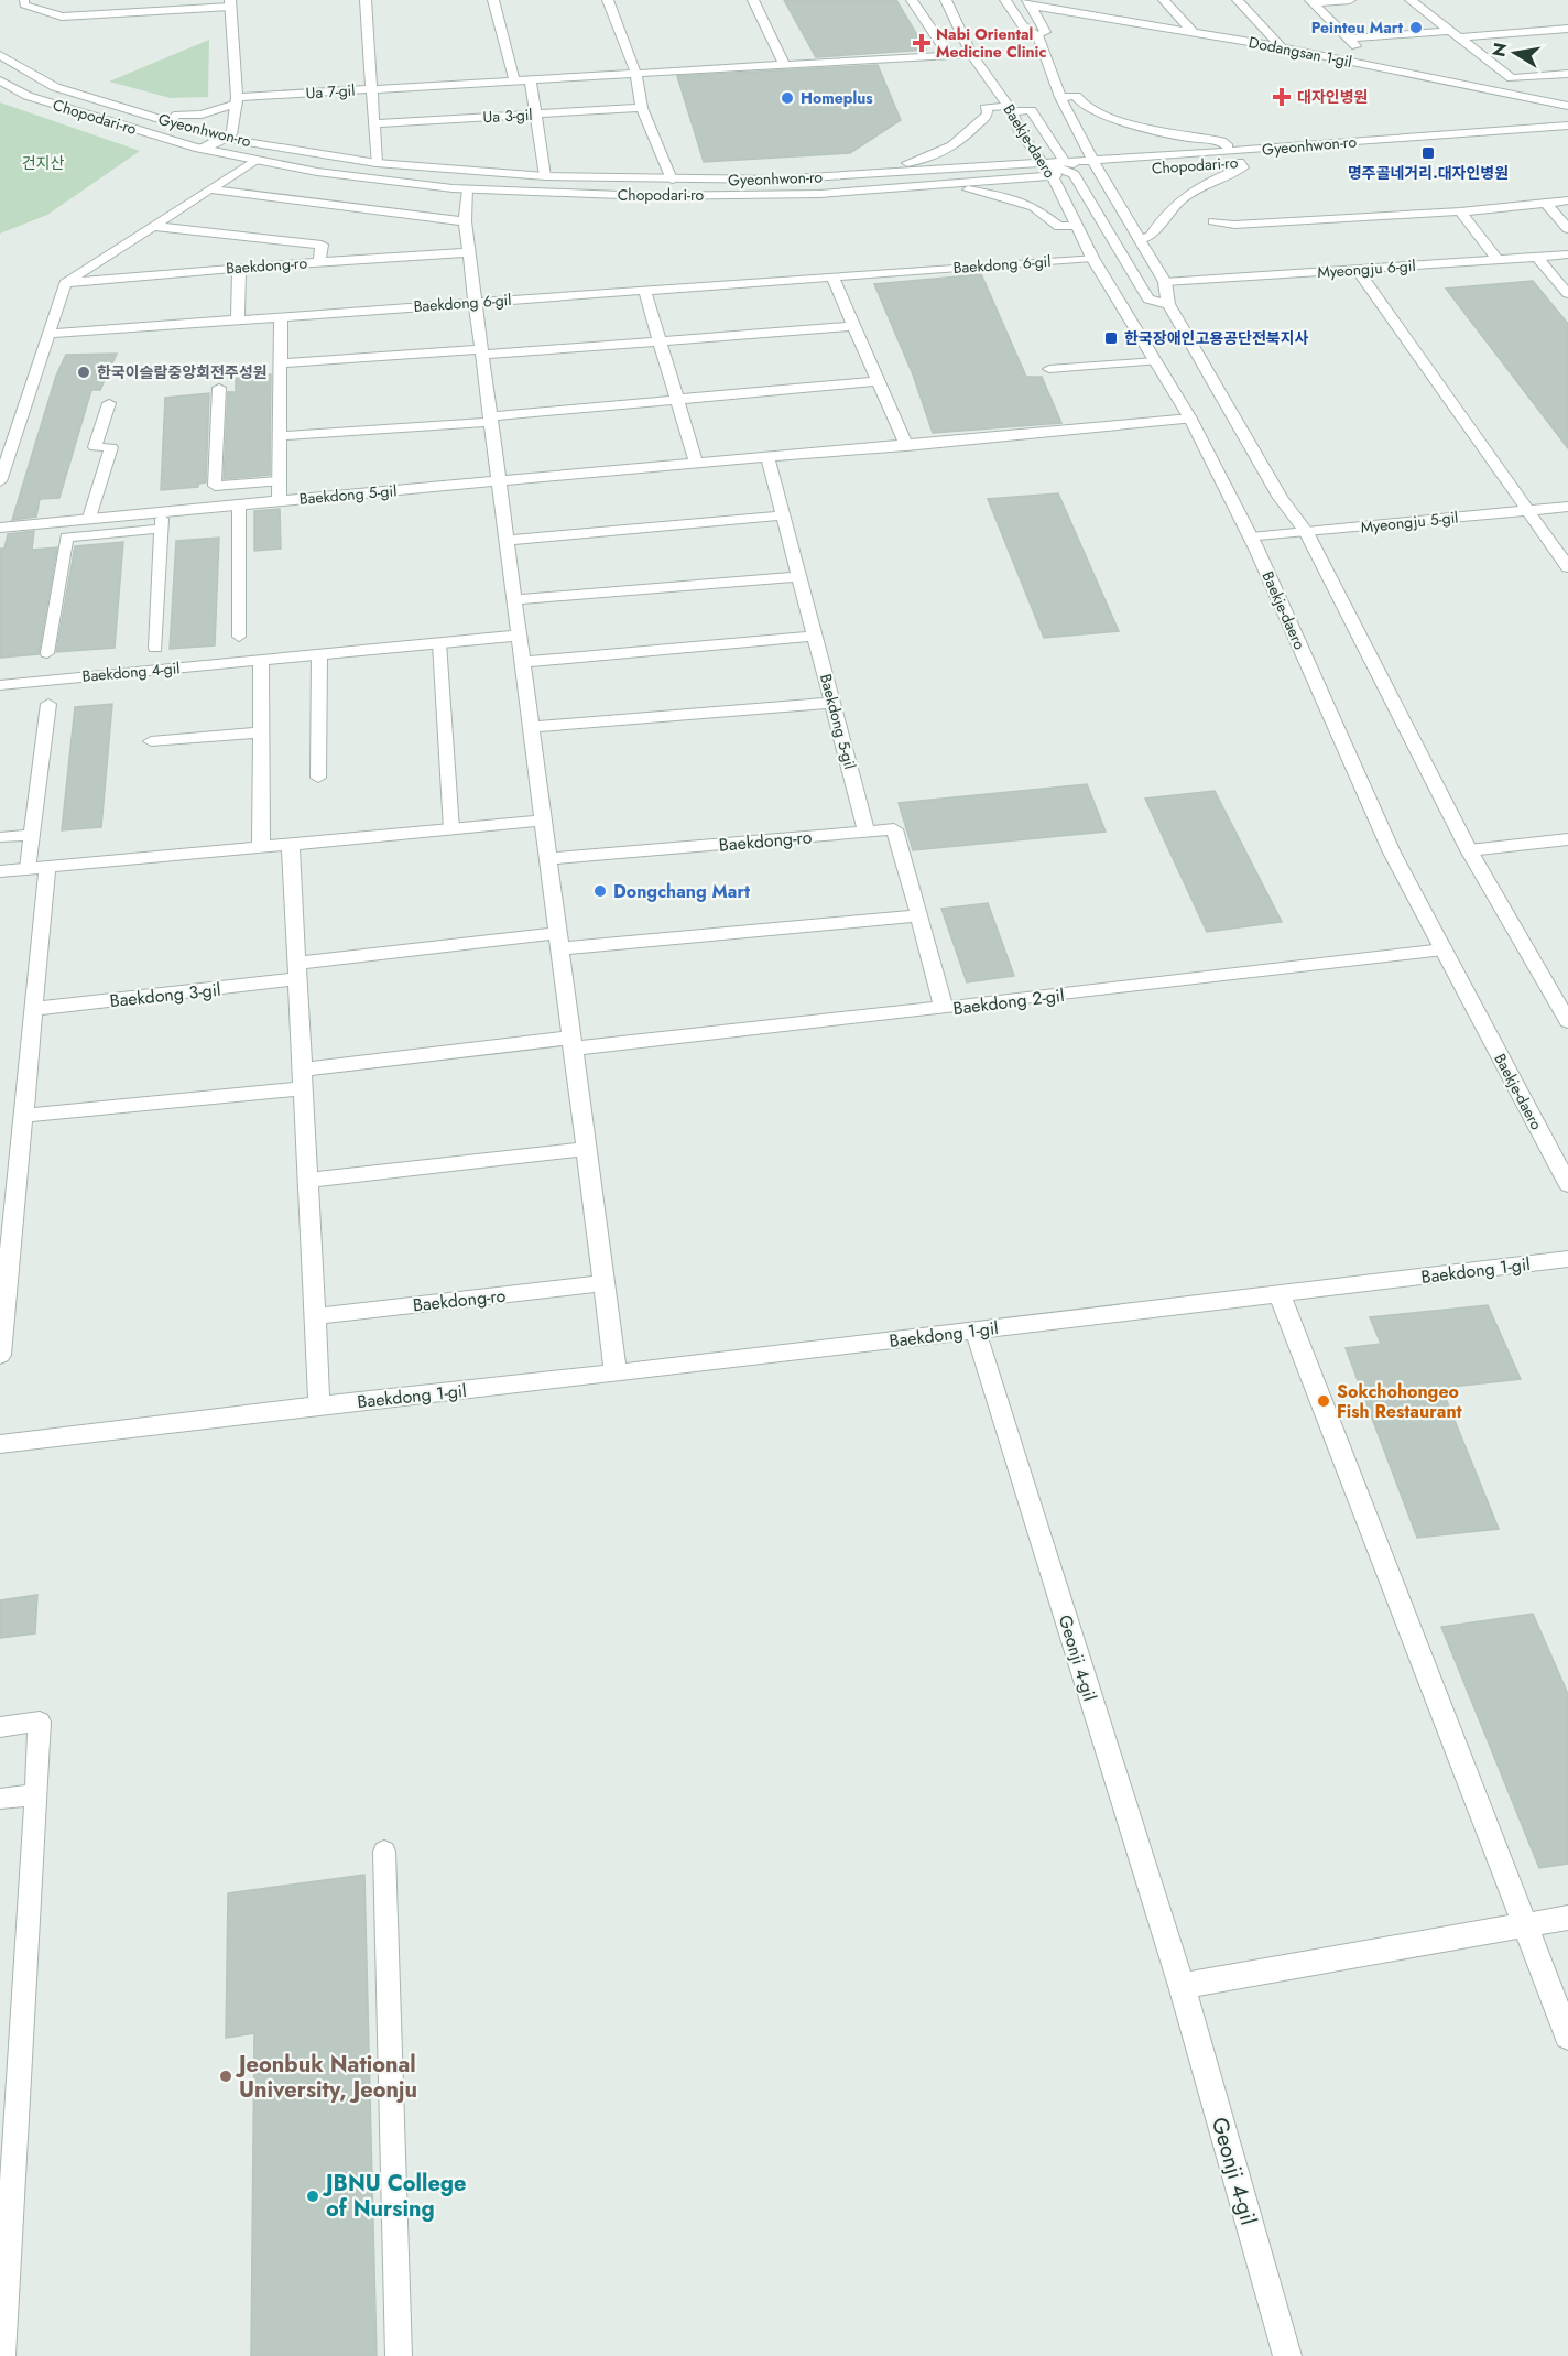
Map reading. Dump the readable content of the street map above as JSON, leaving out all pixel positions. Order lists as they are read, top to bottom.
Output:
{
  "streets": {
    "street": [
      "Dodangsan 1-gil",
      "Ua 7-gil",
      "Ua 3-gil",
      "Chopodari-ro",
      "Gyeonhwon-ro",
      "Baekje-daero",
      "Baekdong 6-gil",
      "Baekdong-ro",
      "Myeongju 6-gil",
      "Baekdong 5-gil",
      "Myeongju 5-gil",
      "Baekdong 4-gil",
      "Baekdong 3-gil",
      "Baekdong 2-gil",
      "Baekdong 1-gil",
      "Geonji 4-gil"
    ]
  },
  "crossings": [
    ["Ua 7-gil", "Ua 3-gil"],
    ["Chopodari-ro", "Gyeonhwon-ro"],
    ["Chopodari-ro", "Baekje-daero"],
    ["Gyeonhwon-ro", "Baekje-daero"],
    ["Baekje-daero", "Baekdong 6-gil"],
    ["Baekje-daero", "Baekdong 5-gil"],
    ["Baekje-daero", "Myeongju 5-gil"],
    ["Baekje-daero", "Baekdong 2-gil"],
    ["Baekdong-ro", "Baekdong 5-gil"],
    ["Baekdong-ro", "Baekdong 2-gil"],
    ["Baekdong 1-gil", "Geonji 4-gil"]
  ],
  "parks": ["건지산"],
  "places": {
    "other": [
      "Peinteu Mart",
      "Homeplus",
      "한국이슬람중앙회전주성원",
      "Dongchang Mart",
      "Sokchohongeo Fish Restaurant",
      "Jeonbuk National University, Jeonju",
      "JBNU College of Nursing"
    ],
    "health": ["Nabi Oriental Medicine Clinic", "대자인병원"],
    "transit": ["명주골네거리.대자인병원", "한국장애인고용공단전북지사"]
  },
  "north": "left"
}
